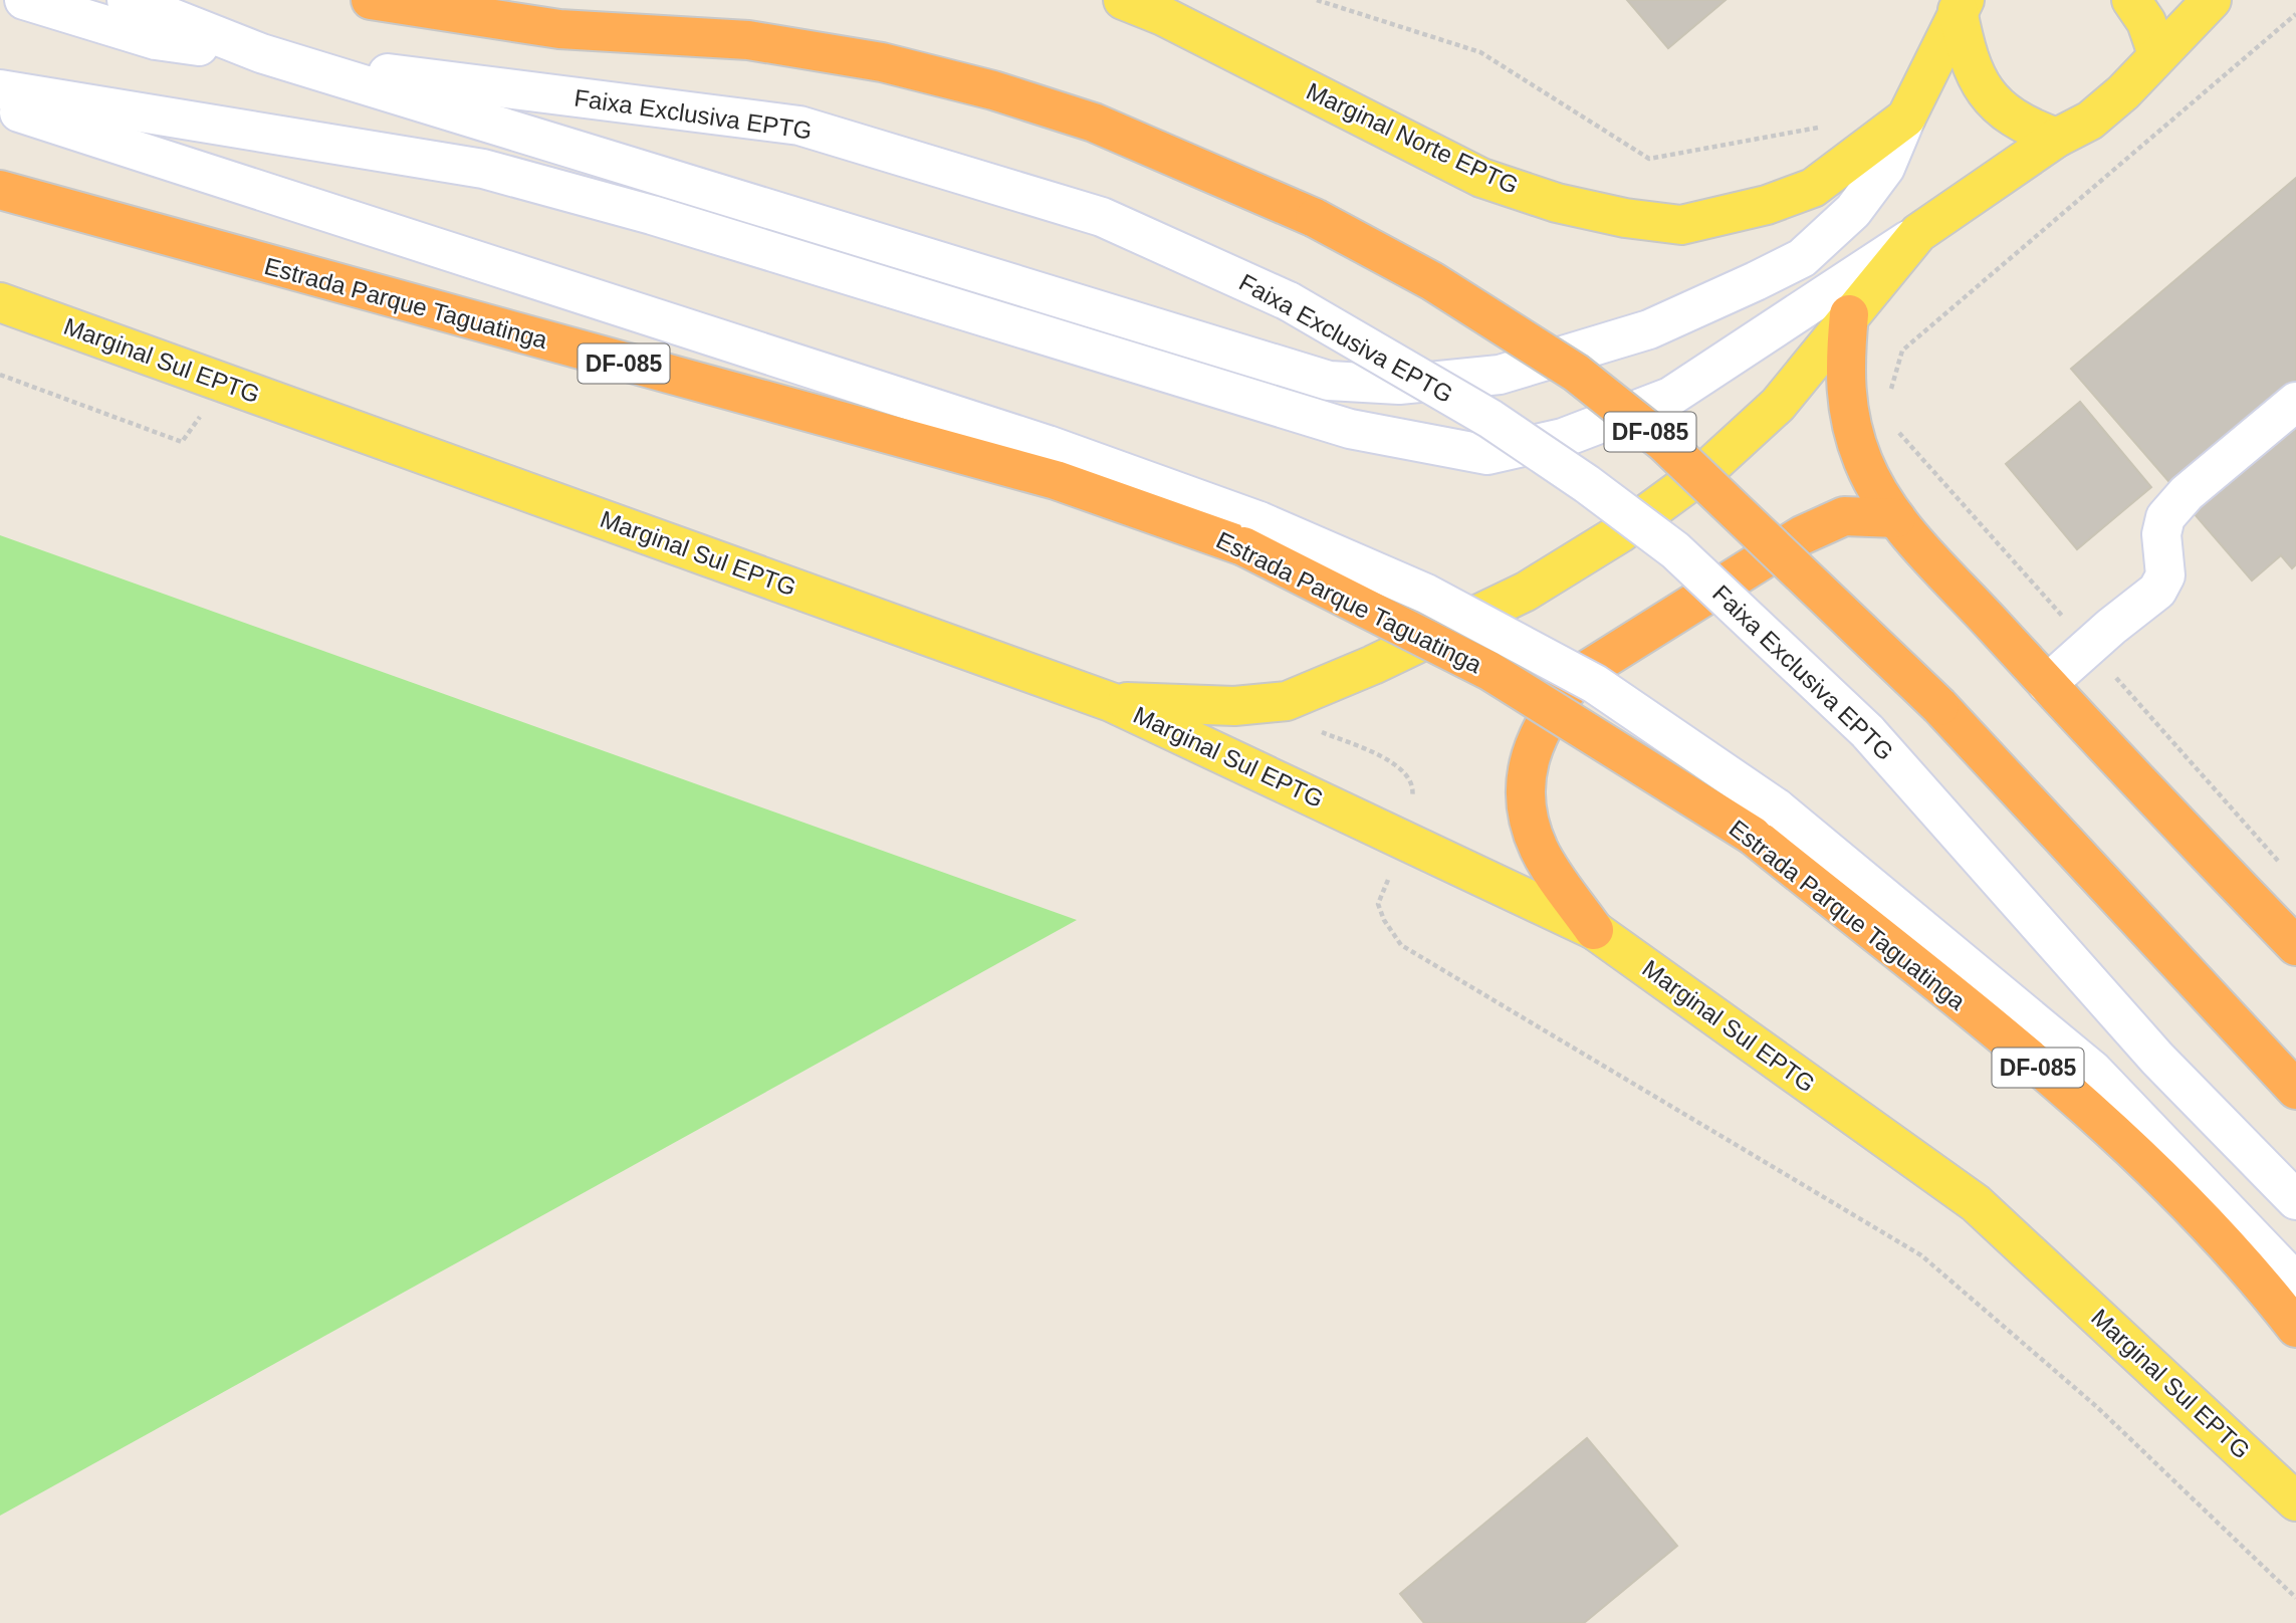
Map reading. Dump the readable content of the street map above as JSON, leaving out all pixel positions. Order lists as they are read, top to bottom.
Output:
{
  "streets": {
    "highway": ["Estrada Parque Taguatinga", "DF-085"],
    "main road": ["Marginal Norte EPTG", "Marginal Sul EPTG"],
    "lane": ["Faixa Exclusiva EPTG"]
  }
}
